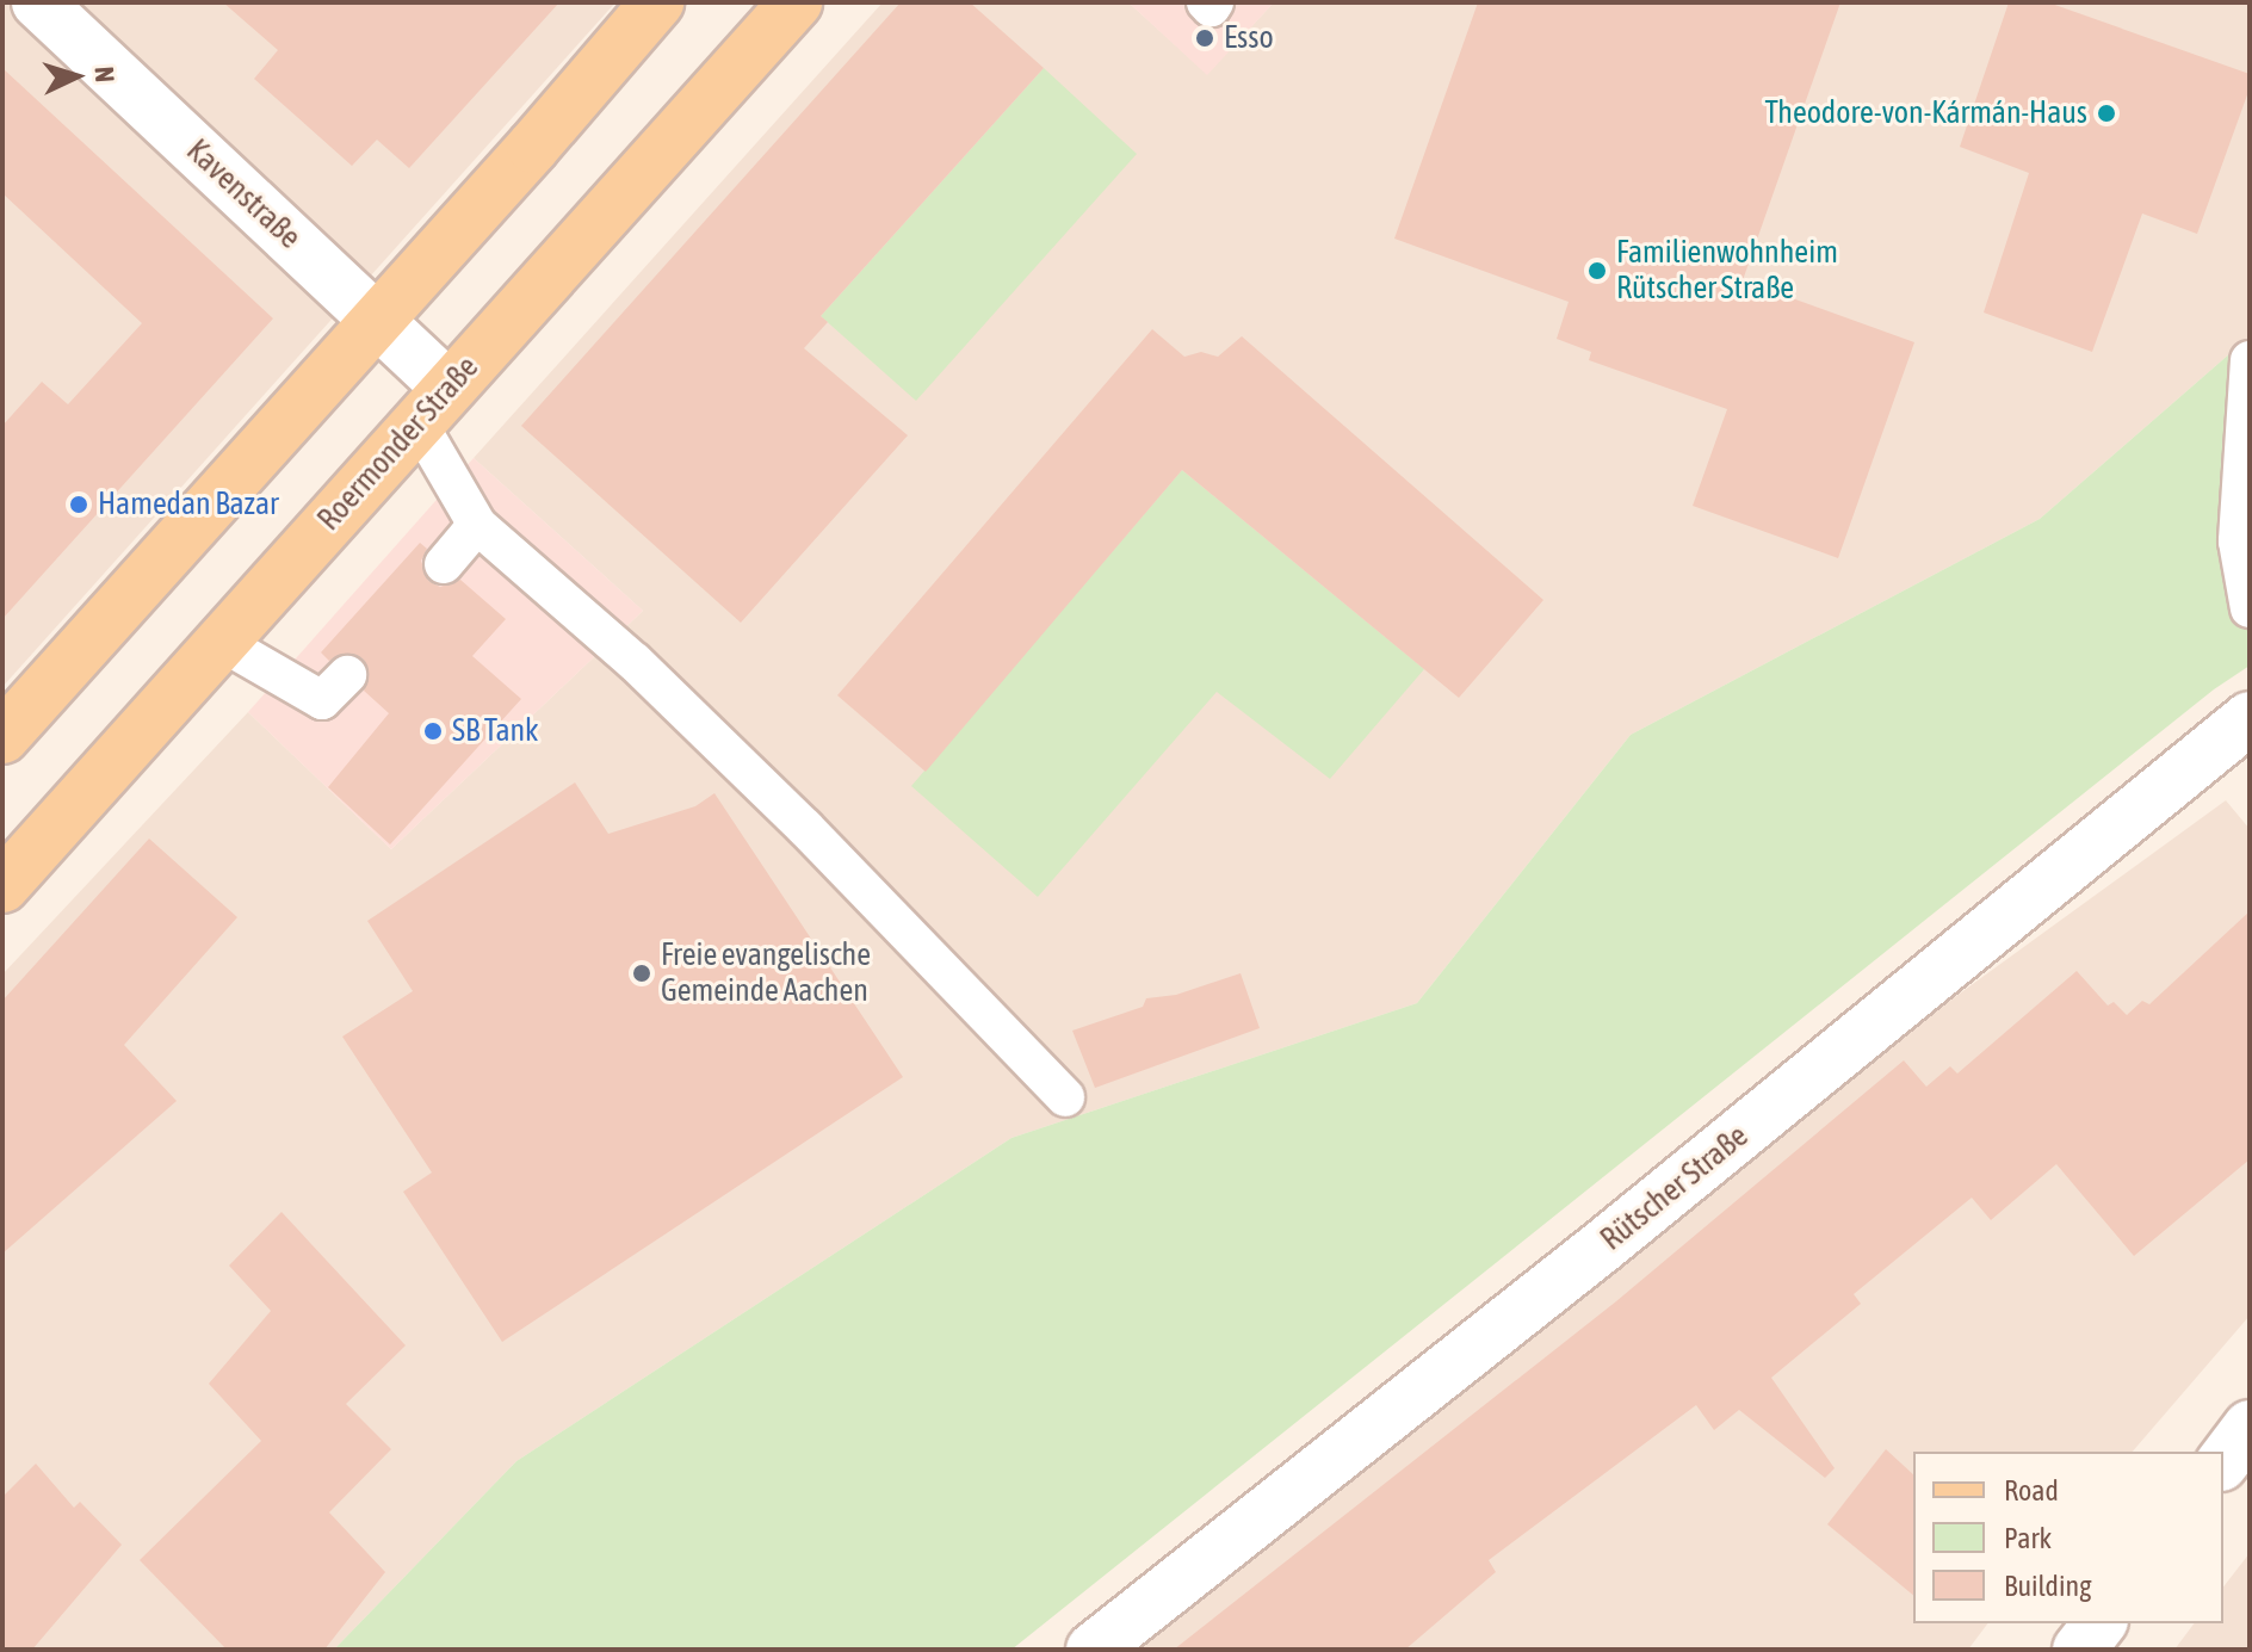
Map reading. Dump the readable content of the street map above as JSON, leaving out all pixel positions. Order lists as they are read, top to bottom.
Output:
{
  "streets": {
    "main road": ["Roermonder Straße"],
    "street": ["Kavenstraße", "Rütscher Straße"]
  },
  "crossings": [
    ["Kavenstraße", "Roermonder Straße"]
  ],
  "places": [
    "Esso",
    "Theodore-von-Kármán-Haus",
    "Familienwohnheim Rütscher Straße",
    "Hamedan Bazar",
    "SB Tank",
    "Freie evangelische Gemeinde Aachen"
  ],
  "legend": ["Road", "Park", "Building"],
  "north": "right"
}
